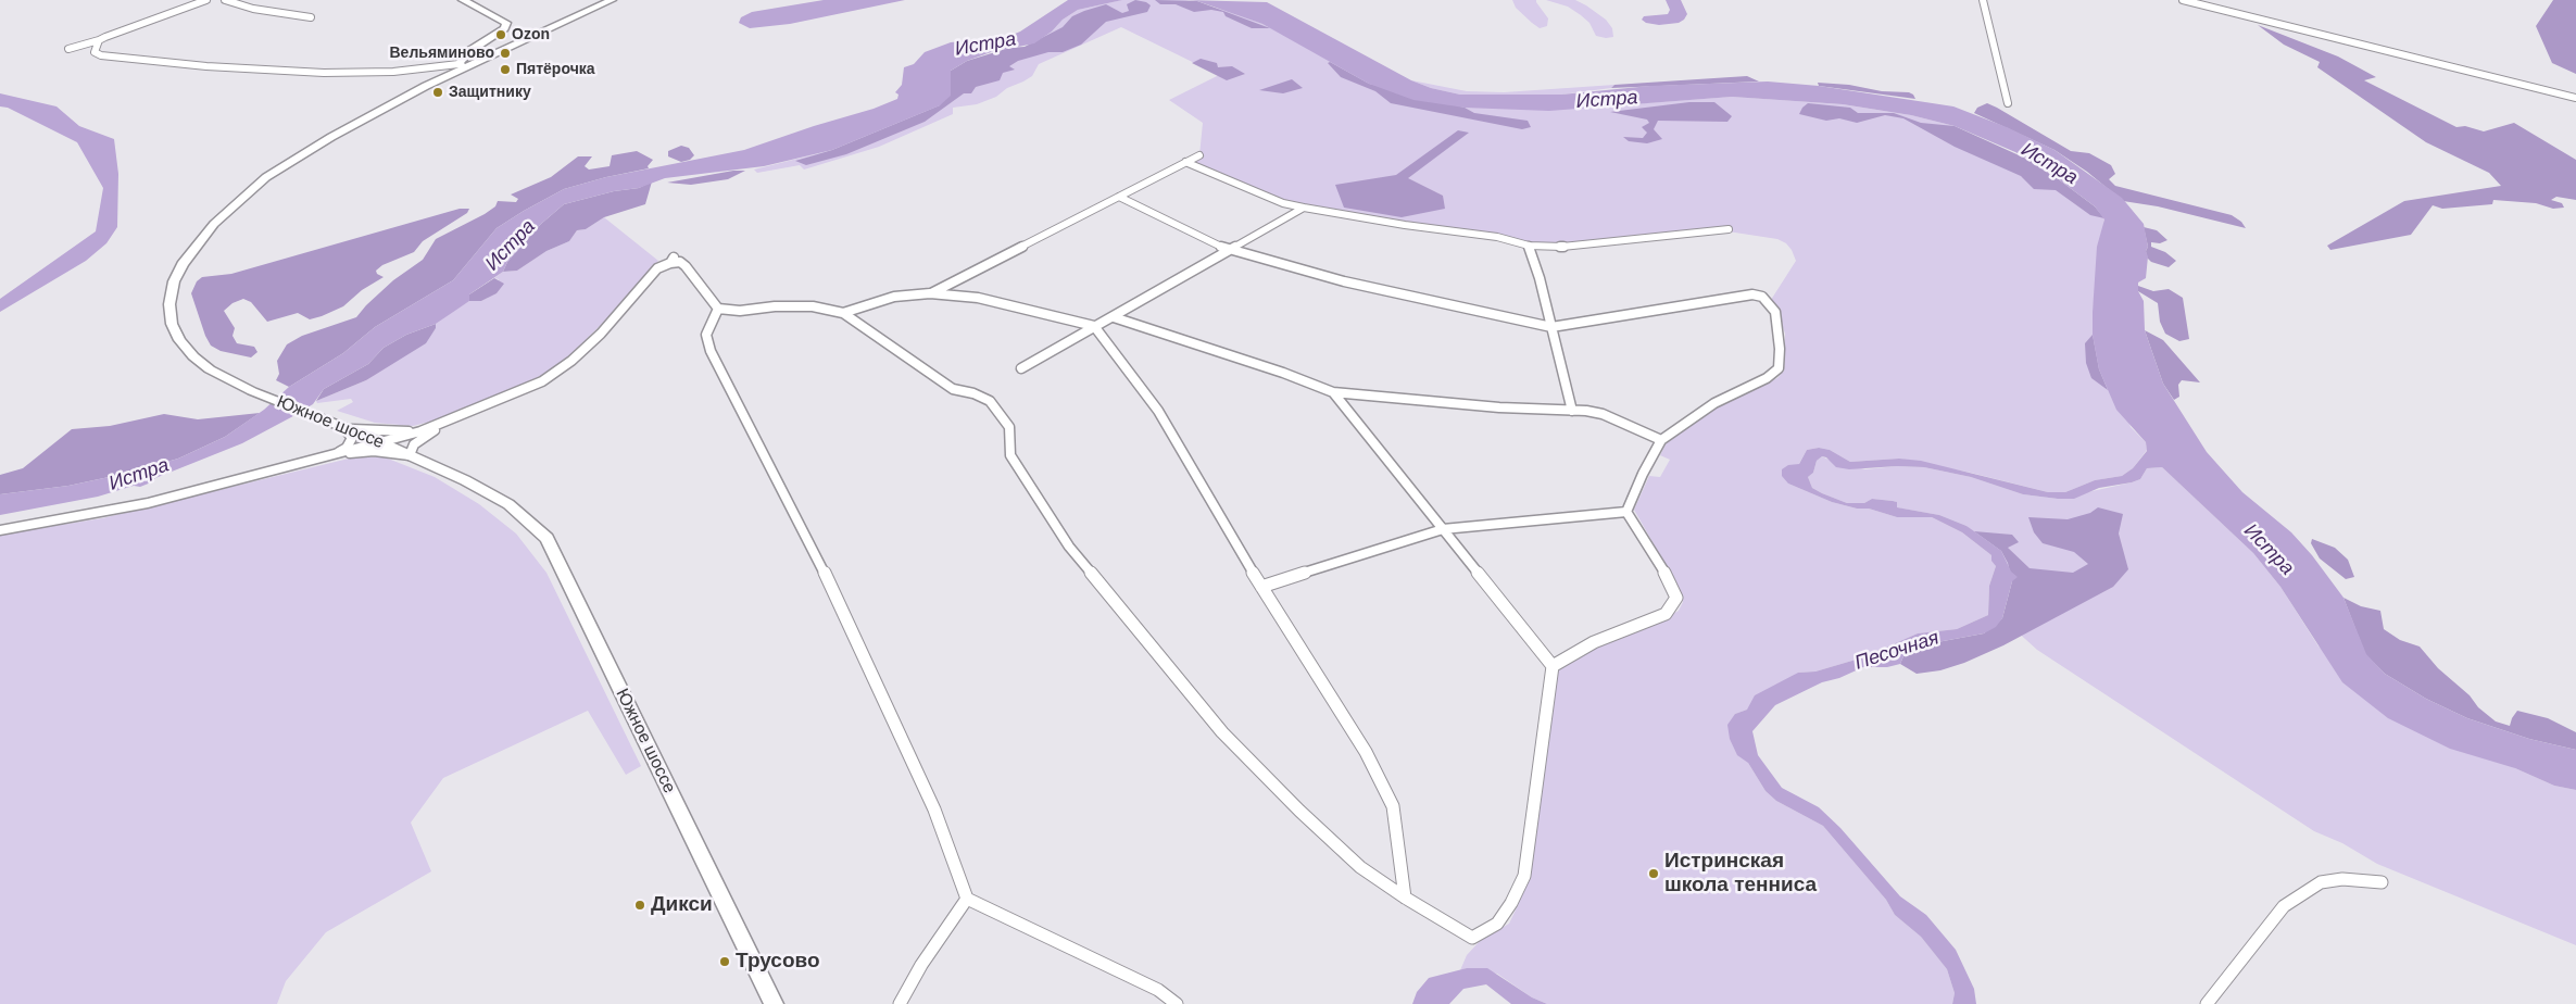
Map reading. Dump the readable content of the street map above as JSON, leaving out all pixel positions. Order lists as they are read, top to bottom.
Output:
{
  "streets": {
    "main road": ["Южное шоссе"]
  },
  "water": ["Истра", "Песочная"],
  "places": [
    "Ozon",
    "Вельяминово",
    "Пятёрочка",
    "Защитнику",
    "Истринская школа тенниса",
    "Дикси",
    "Трусово"
  ]
}
